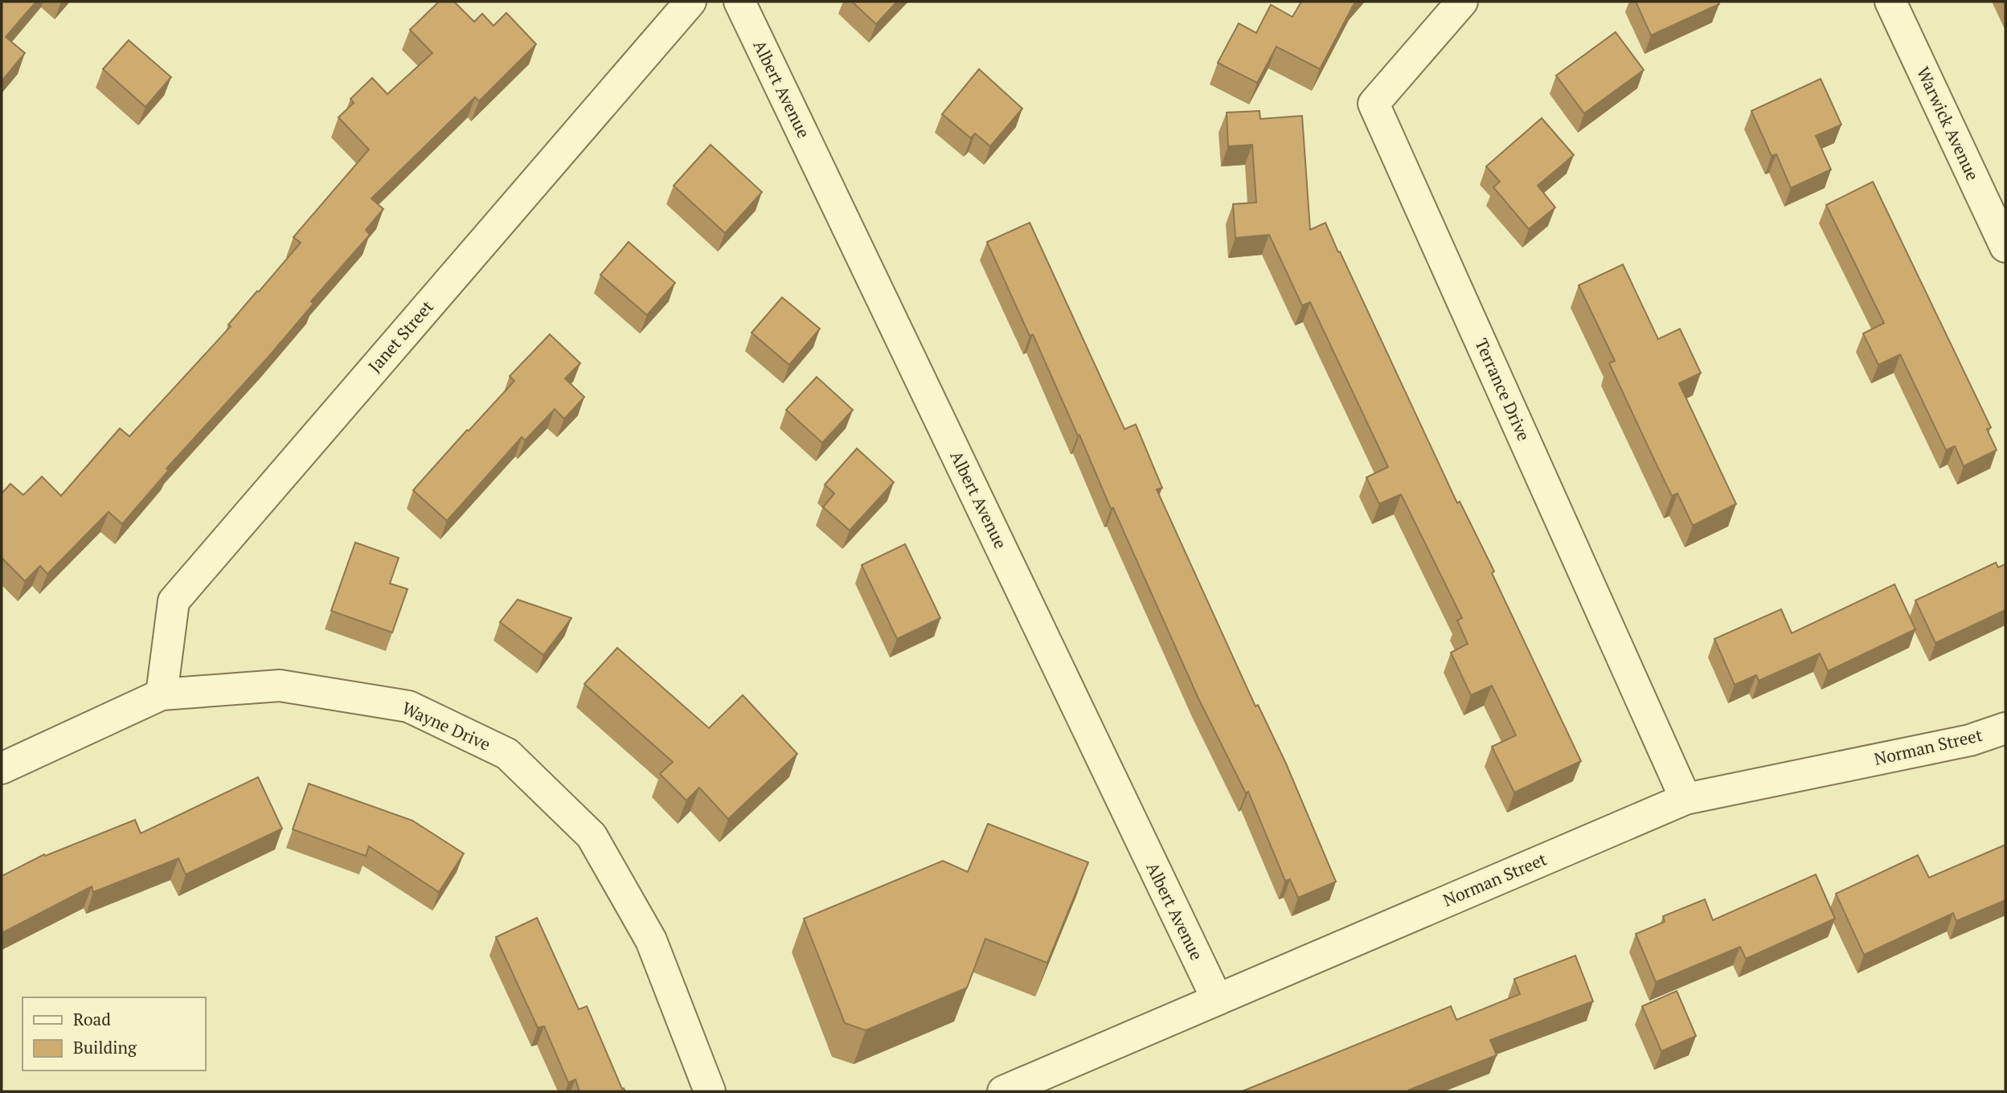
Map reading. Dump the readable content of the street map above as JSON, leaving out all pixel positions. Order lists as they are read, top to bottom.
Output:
{
  "streets": {
    "street": [
      "Albert Avenue",
      "Warwick Avenue",
      "Janet Street",
      "Terrance Drive",
      "Wayne Drive",
      "Norman Street"
    ]
  },
  "crossings": [
    ["Albert Avenue", "Norman Street"],
    ["Janet Street", "Wayne Drive"],
    ["Terrance Drive", "Norman Street"]
  ],
  "legend": ["Road", "Building"]
}
